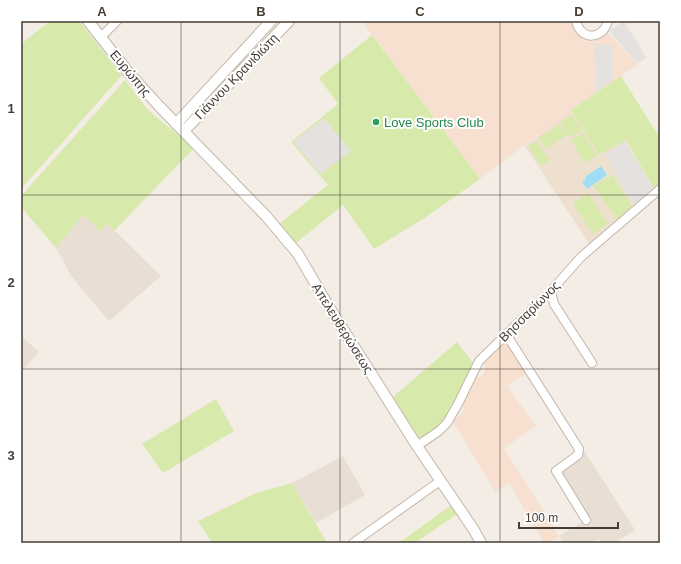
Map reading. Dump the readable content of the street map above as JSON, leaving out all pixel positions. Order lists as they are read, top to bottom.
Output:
{
  "streets": {
    "street": [
      "Ευρώπης",
      "Γιάννου Κρανιδιώτη",
      "Βησσαρίωνος",
      "Απελευθερώσεως"
    ]
  },
  "crossings": [
    ["Ευρώπης", "Γιάννου Κρανιδιώτη"],
    ["Ευρώπης", "Απελευθερώσεως"],
    ["Γιάννου Κρανιδιώτη", "Απελευθερώσεως"],
    ["Βησσαρίωνος", "Απελευθερώσεως"]
  ],
  "places": ["Love Sports Club"],
  "scale_bar": "100 m",
  "grid": {
    "columns": [
      "A",
      "B",
      "C",
      "D"
    ],
    "rows": ["1", "2", "3"]
  }
}
